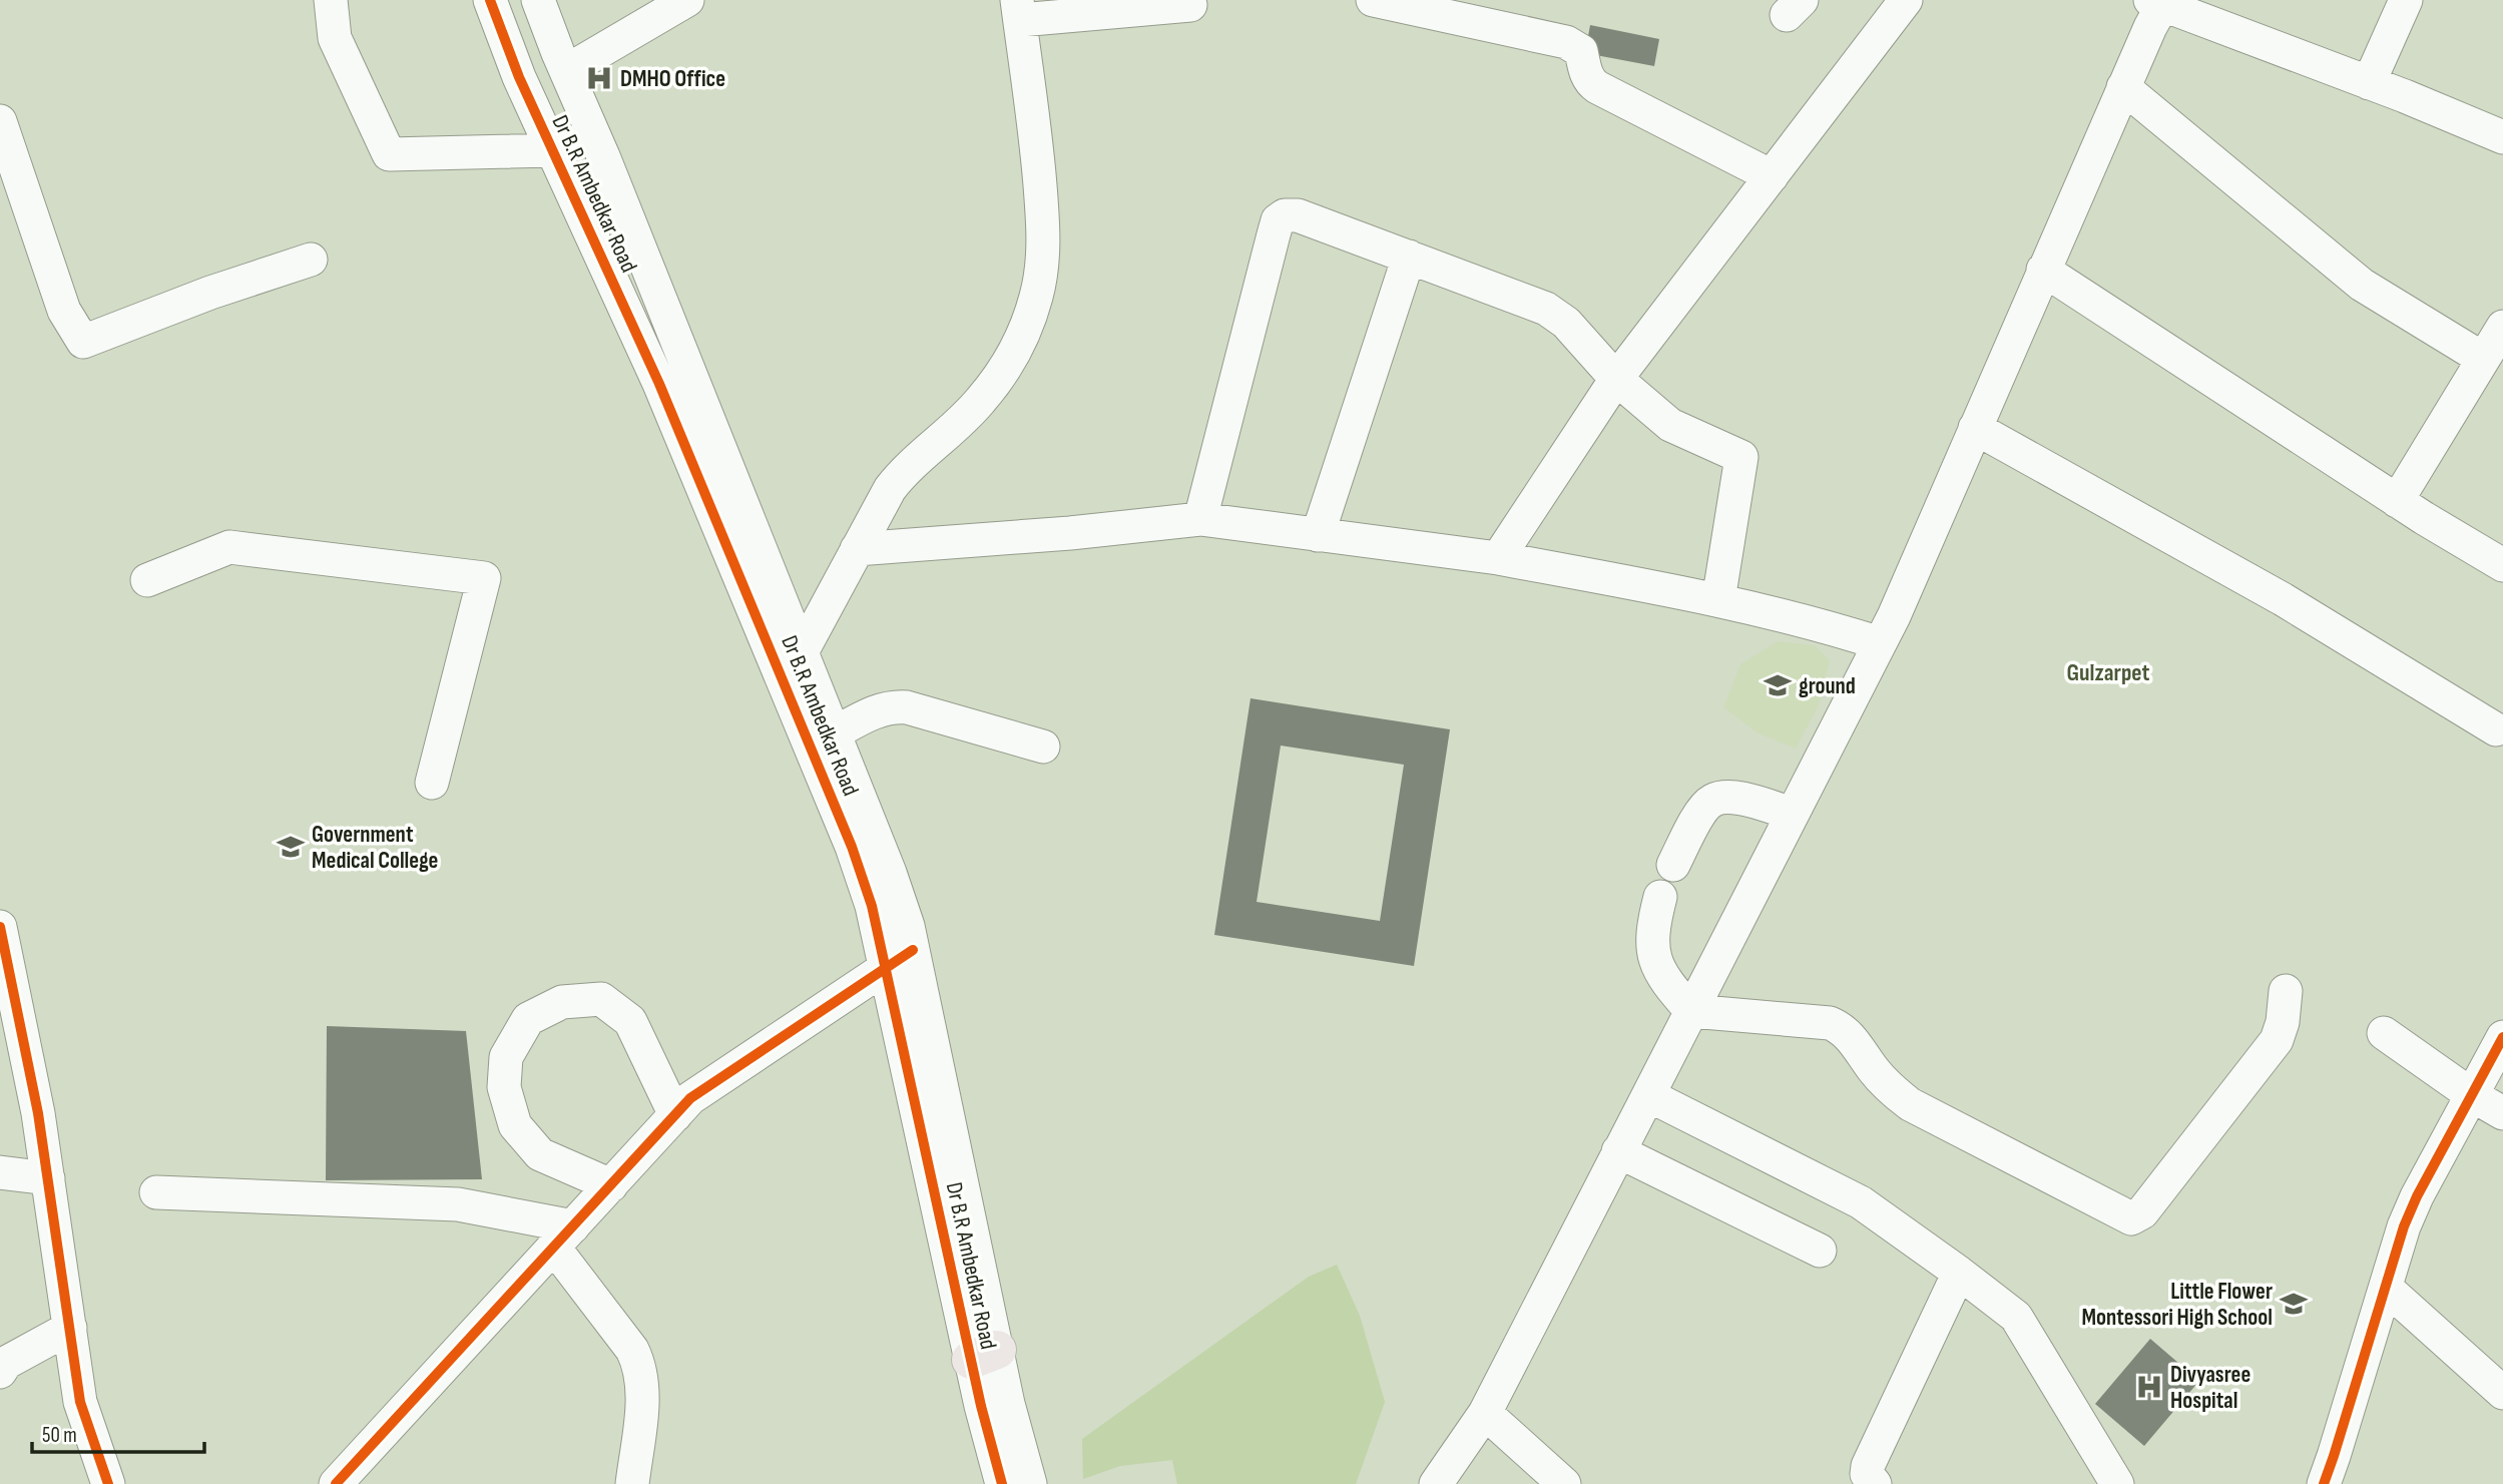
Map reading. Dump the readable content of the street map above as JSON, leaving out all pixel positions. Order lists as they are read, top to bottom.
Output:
{
  "streets": {
    "street": ["Dr B.R Ambedkar Road"]
  },
  "districts": ["Gulzarpet"],
  "places": {
    "hospital": ["DMHO Office", "Divyasree Hospital"],
    "school or university": ["ground", "Government Medical College", "Little Flower Montessori High School"]
  },
  "scale_bar": "50 m"
}
